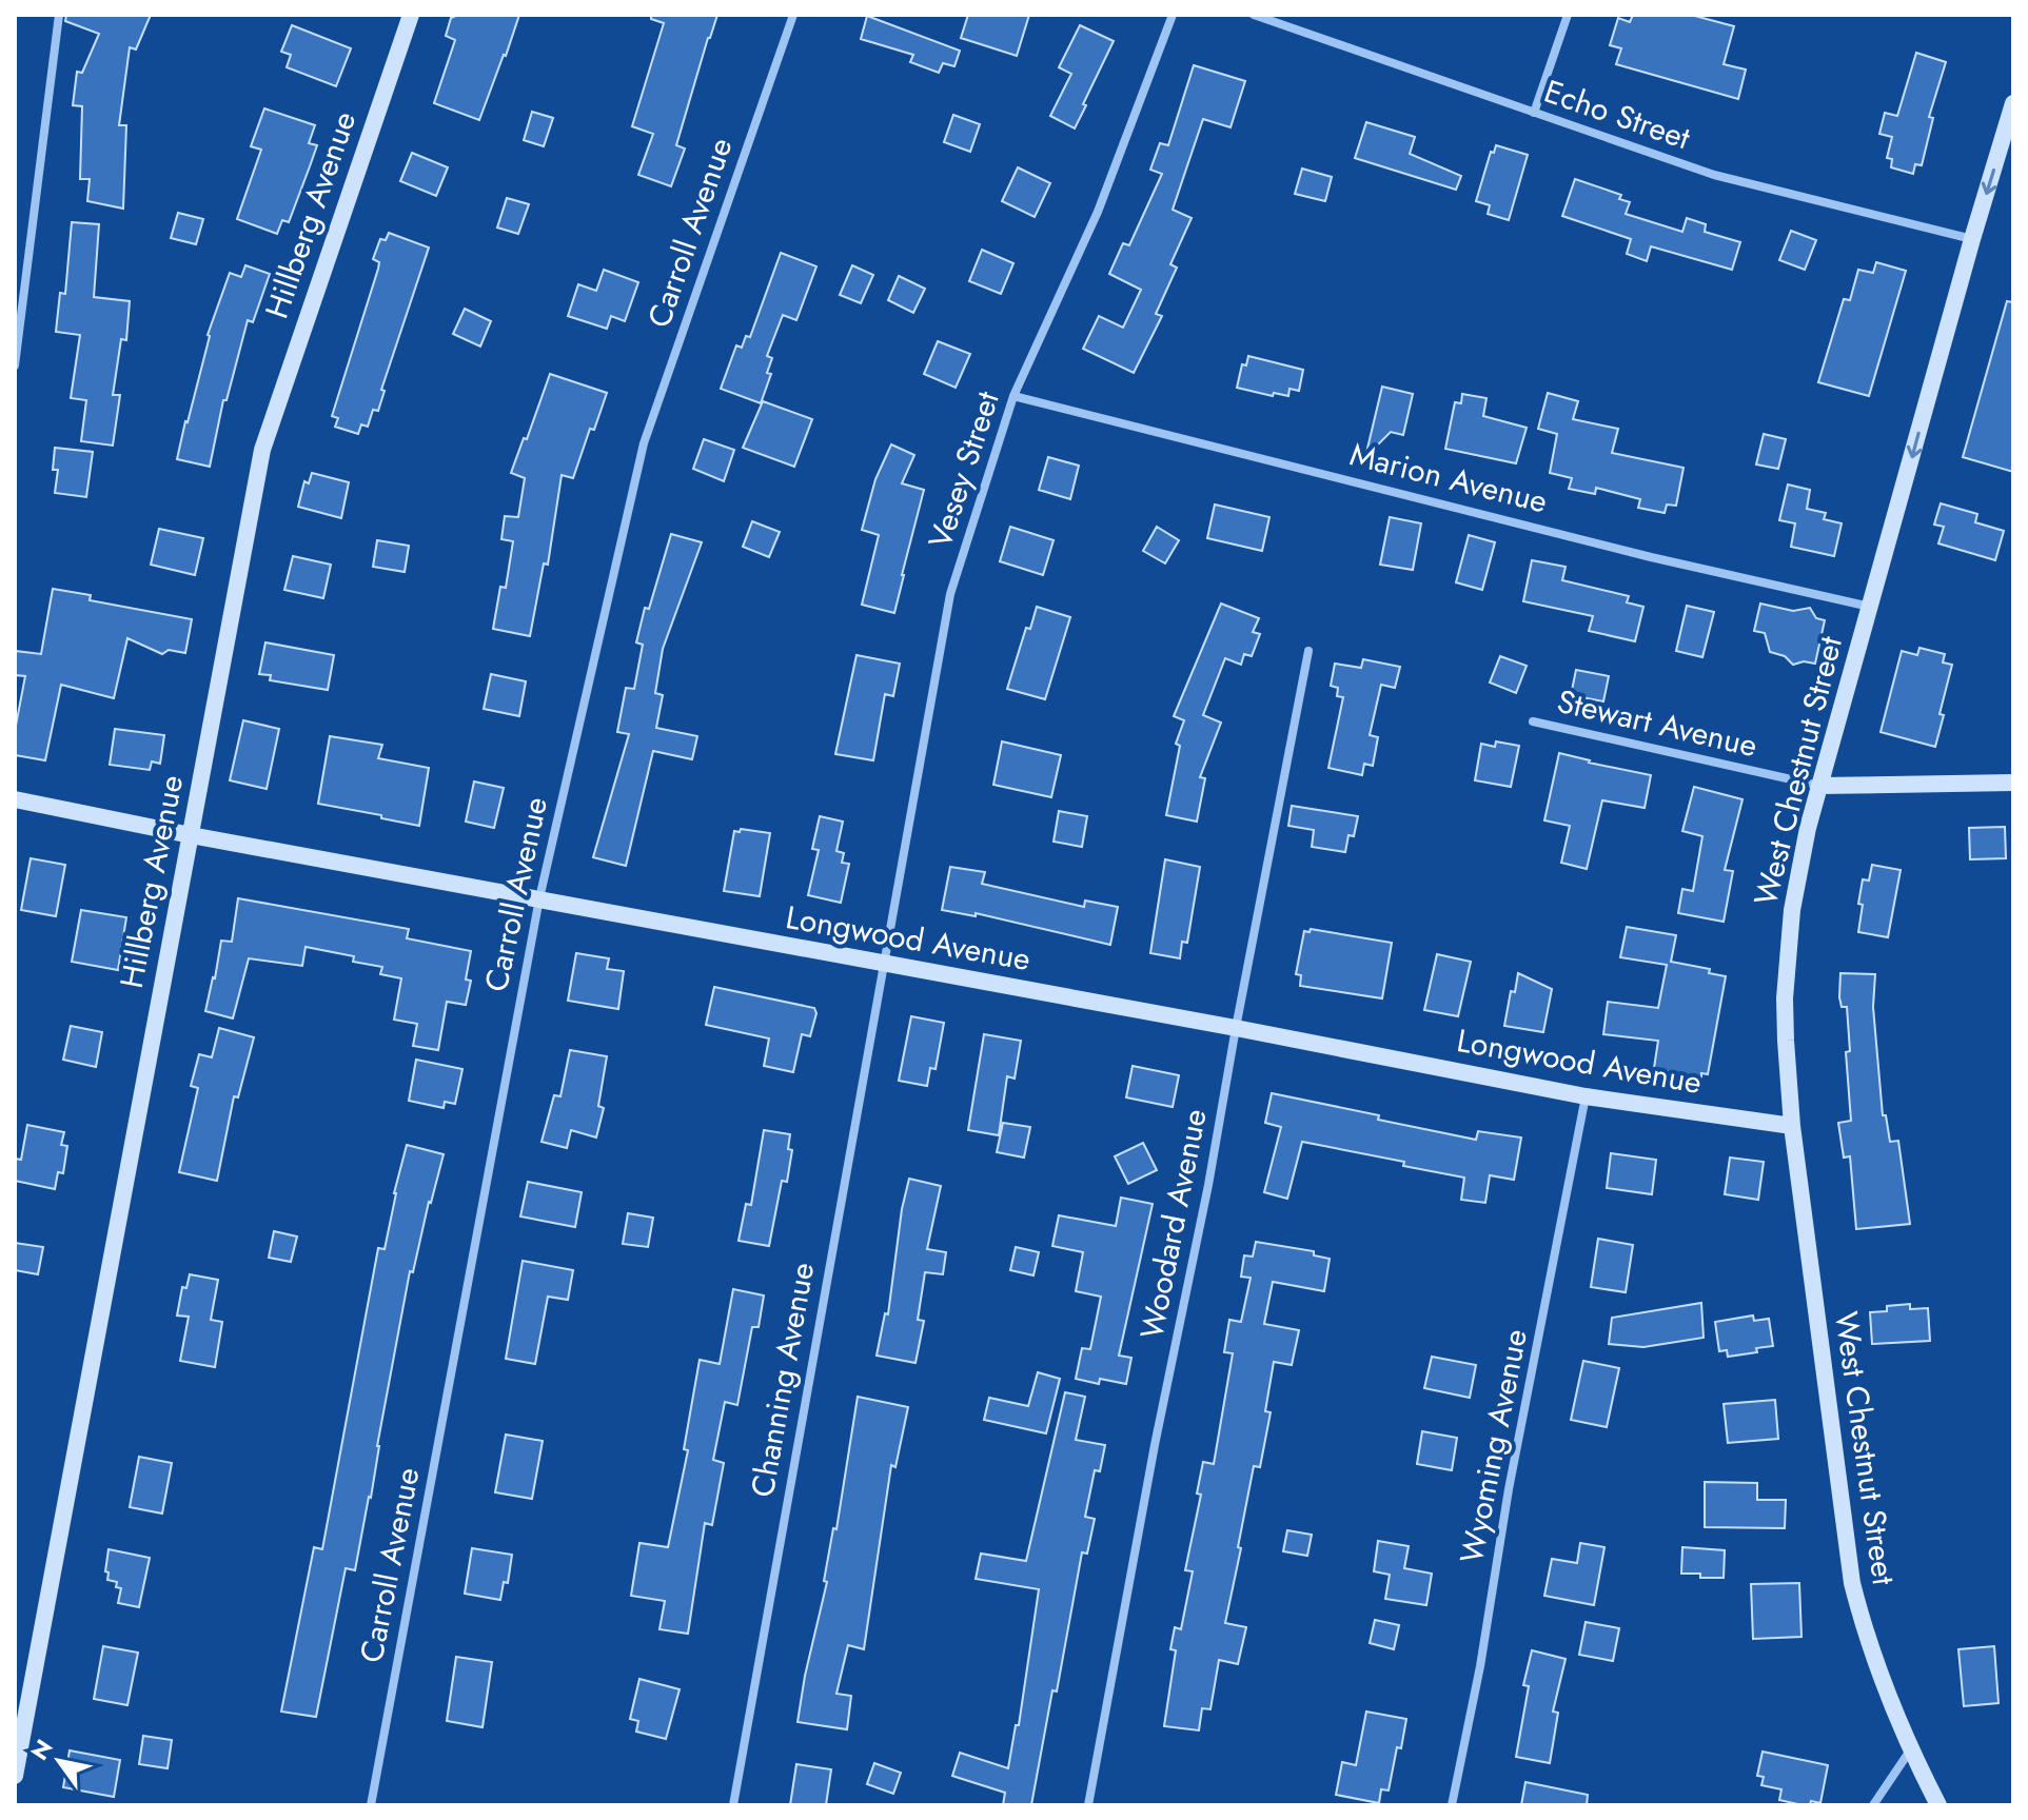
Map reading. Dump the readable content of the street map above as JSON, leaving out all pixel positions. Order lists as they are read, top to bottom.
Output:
{
  "streets": {
    "street": [
      "Echo Street",
      "Hillberg Avenue",
      "Carroll Avenue",
      "Vesey Street",
      "Marion Avenue",
      "Stewart Avenue",
      "West Chestnut Street",
      "Longwood Avenue",
      "Woodard Avenue",
      "Channing Avenue",
      "Wyoming Avenue"
    ]
  },
  "crossings": [
    ["Echo Street", "West Chestnut Street"],
    ["Hillberg Avenue", "Longwood Avenue"],
    ["Carroll Avenue", "Longwood Avenue"],
    ["Vesey Street", "Marion Avenue"],
    ["Vesey Street", "Longwood Avenue"],
    ["Vesey Street", "Channing Avenue"],
    ["Marion Avenue", "West Chestnut Street"],
    ["Stewart Avenue", "West Chestnut Street"],
    ["West Chestnut Street", "Longwood Avenue"],
    ["Longwood Avenue", "Woodard Avenue"],
    ["Longwood Avenue", "Channing Avenue"],
    ["Longwood Avenue", "Wyoming Avenue"]
  ],
  "north": "top left"
}
